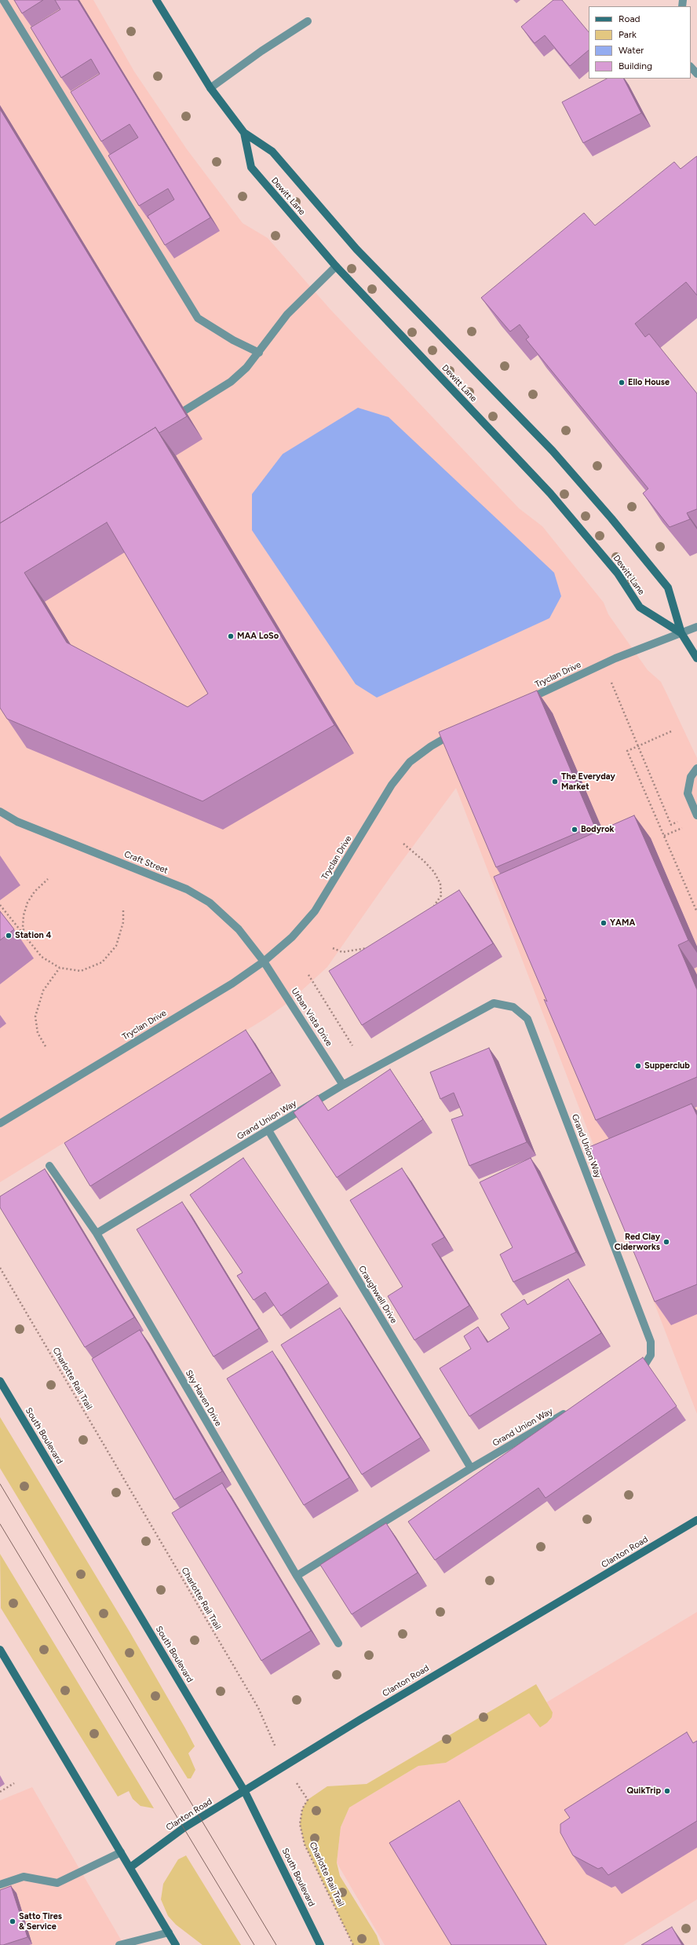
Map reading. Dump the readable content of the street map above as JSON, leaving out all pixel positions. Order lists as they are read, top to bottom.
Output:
{
  "streets": {
    "main road": ["Dewitt Lane", "South Boulevard", "Clanton Road"],
    "street": [
      "Tryclan Drive",
      "Craft Street",
      "Urban Vista Drive",
      "Grand Union Way",
      "Craughwell Drive",
      "Sky Haven Drive"
    ],
    "path": ["Charlotte Rail Trail"]
  },
  "crossings": [
    ["Dewitt Lane", "Tryclan Drive"],
    ["Tryclan Drive", "Craft Street"],
    ["Tryclan Drive", "Urban Vista Drive"],
    ["Craft Street", "Urban Vista Drive"],
    ["Urban Vista Drive", "Grand Union Way"],
    ["Grand Union Way", "Craughwell Drive"],
    ["Grand Union Way", "Sky Haven Drive"],
    ["Charlotte Rail Trail", "Clanton Road"],
    ["South Boulevard", "Clanton Road"]
  ],
  "places": [
    "Ello House",
    "MAA LoSo",
    "The Everyday Market",
    "Bodyrok",
    "YAMA",
    "Station 4",
    "Supperclub",
    "Red Clay Ciderworks",
    "QuikTrip",
    "Satto Tires & Service"
  ],
  "legend": [
    "Road",
    "Park",
    "Water",
    "Building"
  ]
}
